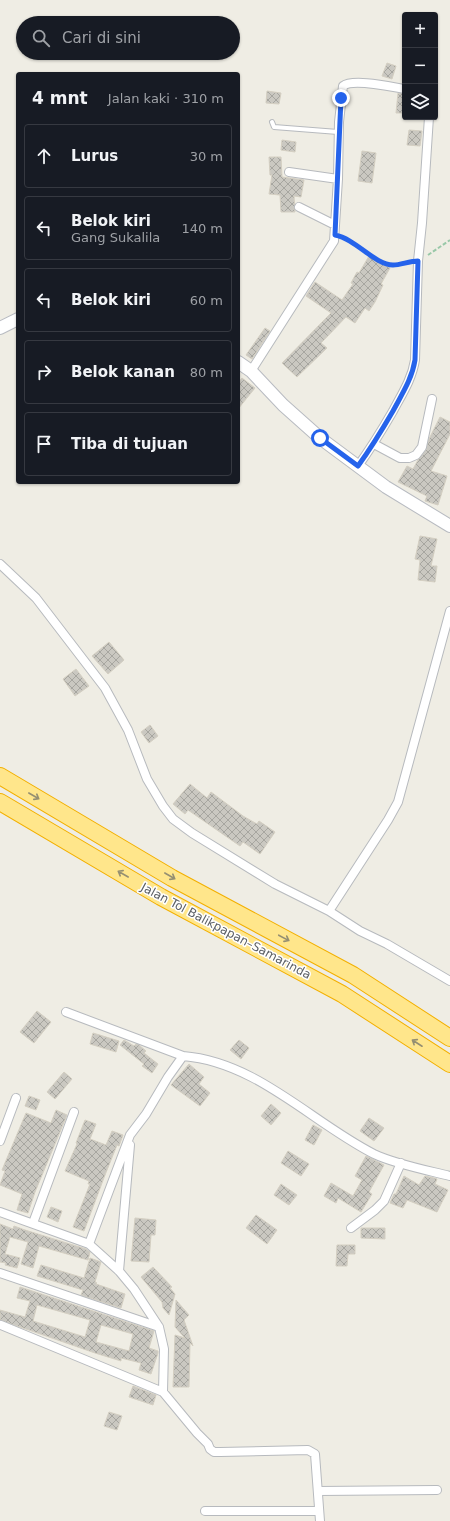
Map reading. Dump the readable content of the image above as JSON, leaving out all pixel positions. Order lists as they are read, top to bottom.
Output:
{
  "streets": {
    "highway": ["Jalan Tol Balikpapan–Samarinda"]
  },
  "page": {
    "map_buttons": ["+", "−"],
    "search": "Cari di sini",
    "heading": ["4 mnt", "Jalan kaki · 310 m"],
    "list": [
      ["Lurus", "30 m"],
      ["Belok kiri", "Gang Sukalila", "140 m"],
      ["Belok kiri", "60 m"],
      ["Belok kanan", "80 m"],
      "Tiba di tujuan"
    ]
  }
}
